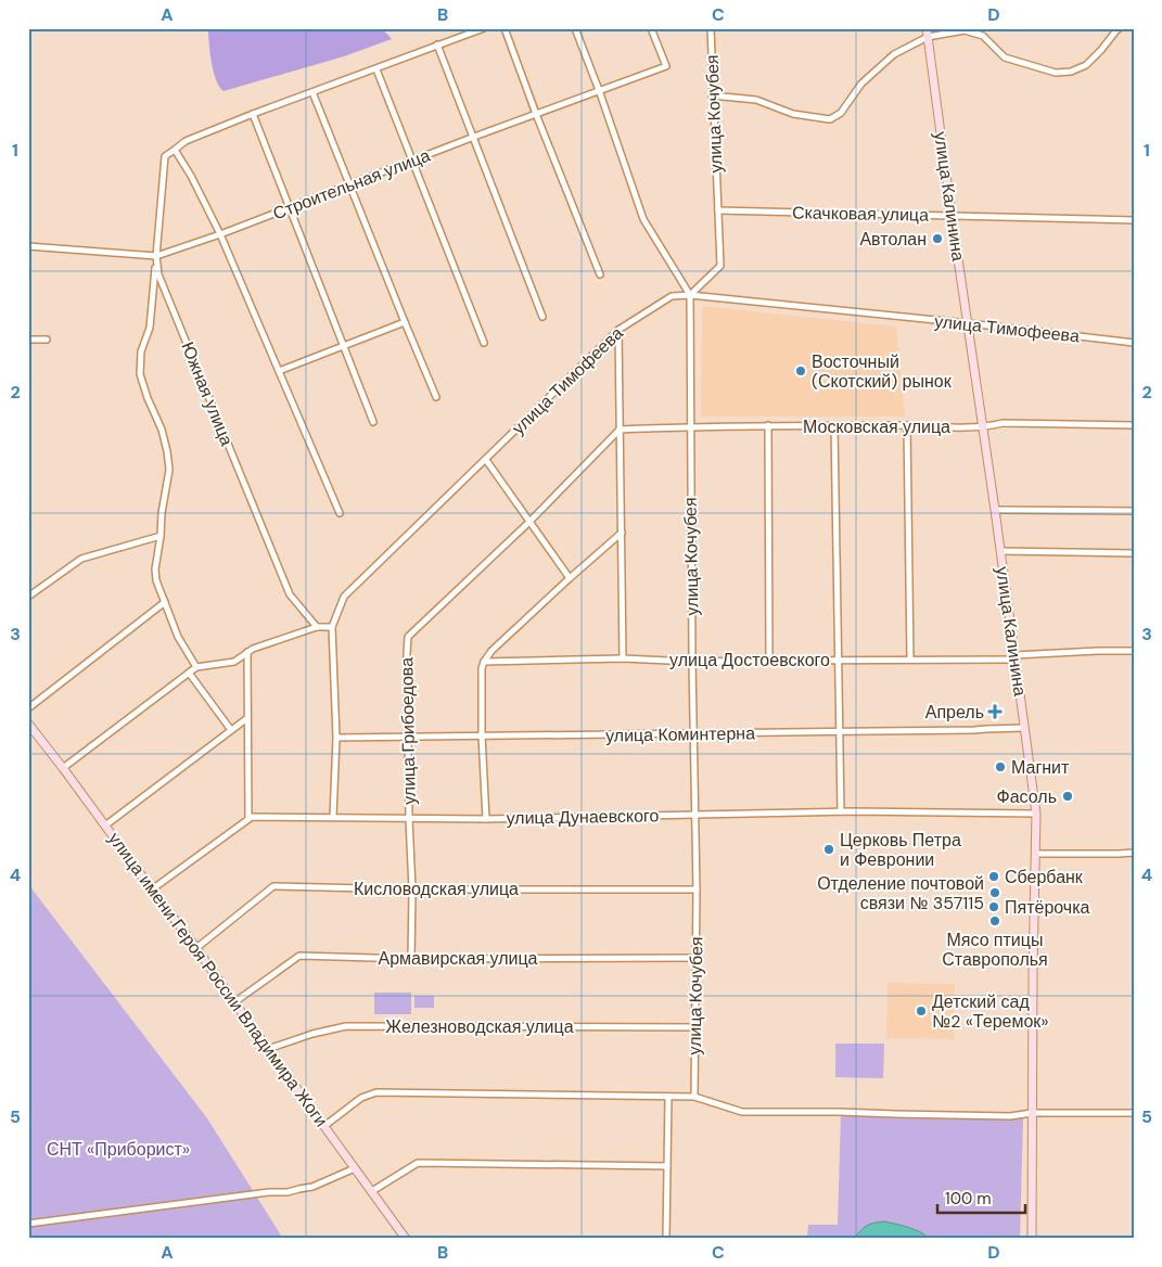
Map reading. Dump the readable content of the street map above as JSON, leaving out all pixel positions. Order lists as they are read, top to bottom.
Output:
{
  "streets": {
    "main road": ["улица Калинина", "улица имени Героя России Владимира Жоги"],
    "street": [
      "улица Кочубея",
      "Строительная улица",
      "Скачковая улица",
      "улица Тимофеева",
      "Южная улица",
      "Московская улица",
      "улица Достоевского",
      "улица Грибоедова",
      "улица Коминтерна",
      "улица Дунаевского",
      "Кисловодская улица",
      "Армавирская улица",
      "Железноводская улица"
    ]
  },
  "crossings": [
    ["улица Кочубея", "Скачковая улица"],
    ["улица Кочубея", "улица Тимофеева"],
    ["улица Кочубея", "Московская улица"],
    ["улица Кочубея", "улица Достоевского"],
    ["улица Кочубея", "улица Коминтерна"],
    ["улица Кочубея", "улица Дунаевского"],
    ["улица Кочубея", "Кисловодская улица"],
    ["улица Кочубея", "Армавирская улица"],
    ["улица Кочубея", "Железноводская улица"],
    ["Строительная улица", "Южная улица"],
    ["улица Калинина", "Скачковая улица"],
    ["улица Калинина", "улица Тимофеева"],
    ["улица Калинина", "Московская улица"],
    ["улица Калинина", "улица Достоевского"],
    ["улица Калинина", "улица Коминтерна"],
    ["улица Калинина", "улица Дунаевского"],
    ["улица Тимофеева", "улица Коминтерна"],
    ["улица Тимофеева", "улица Дунаевского"],
    ["Московская улица", "улица Грибоедова"],
    ["улица Грибоедова", "улица Коминтерна"],
    ["улица Грибоедова", "улица Дунаевского"],
    ["улица Грибоедова", "Кисловодская улица"],
    ["улица Грибоедова", "Армавирская улица"],
    ["улица Дунаевского", "улица имени Героя России Владимира Жоги"],
    ["Кисловодская улица", "улица имени Героя России Владимира Жоги"],
    ["Армавирская улица", "улица имени Героя России Владимира Жоги"],
    ["улица имени Героя России Владимира Жоги", "Железноводская улица"]
  ],
  "parks": ["СНТ «Приборист»"],
  "places": {
    "other": [
      "Автолан",
      "Восточный (Скотский) рынок",
      "Магнит",
      "Фасоль",
      "Церковь Петра и Февронии",
      "Сбербанк",
      "Отделение почтовой связи № 357115",
      "Пятёрочка",
      "Мясо птицы Ставрополья",
      "Детский сад №2 «Теремок»"
    ],
    "health": ["Апрель"]
  },
  "scale_bar": "100 m",
  "grid": {
    "columns": [
      "A",
      "B",
      "C",
      "D"
    ],
    "rows": [
      "1",
      "2",
      "3",
      "4",
      "5"
    ]
  }
}
